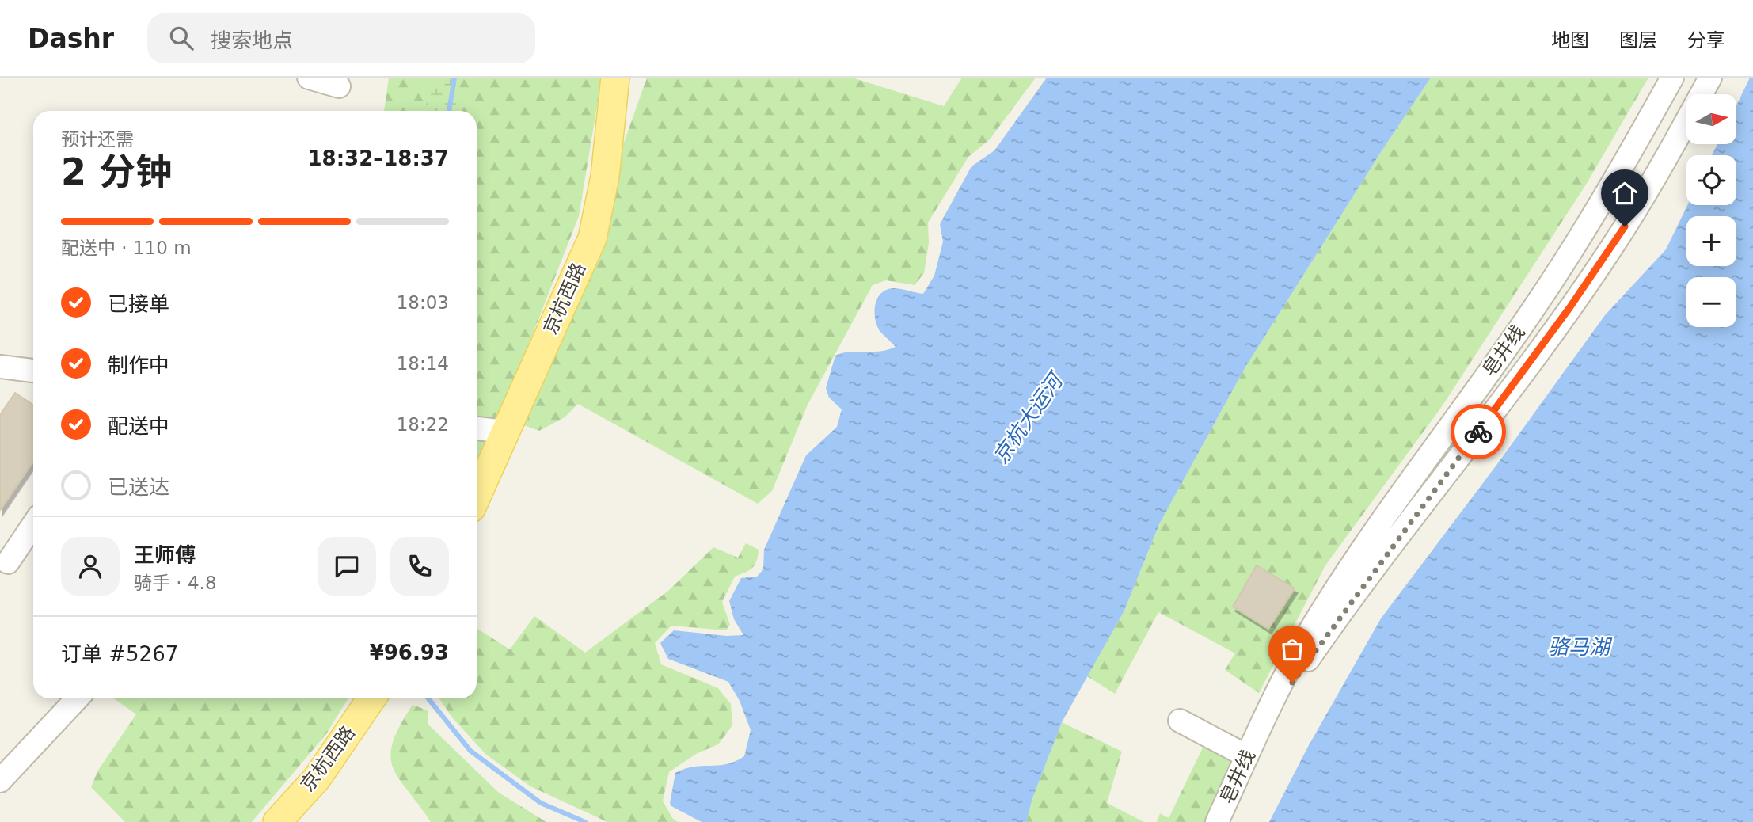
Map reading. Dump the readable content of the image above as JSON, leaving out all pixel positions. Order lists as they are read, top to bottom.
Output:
{
  "streets": {
    "main road": ["京杭西路"],
    "street": ["皂井线"]
  },
  "water": ["京杭大运河", "骆马湖"],
  "north": "right",
  "page": {
    "header": "Dashr",
    "search": "搜索地点",
    "nav": ["地图", "图层", "分享"],
    "map_buttons": ["+", "−"],
    "heading": ["2 分钟", "预计还需", "18:32–18:37"],
    "panel": [
      "王师傅",
      "骑手 · 4.8",
      "订单 #5267",
      "¥96.93"
    ],
    "bar": "配送中 · 110 m",
    "list": [
      ["已接单", "18:03"],
      ["制作中", "18:14"],
      ["配送中", "18:22"],
      "已送达"
    ]
  }
}
